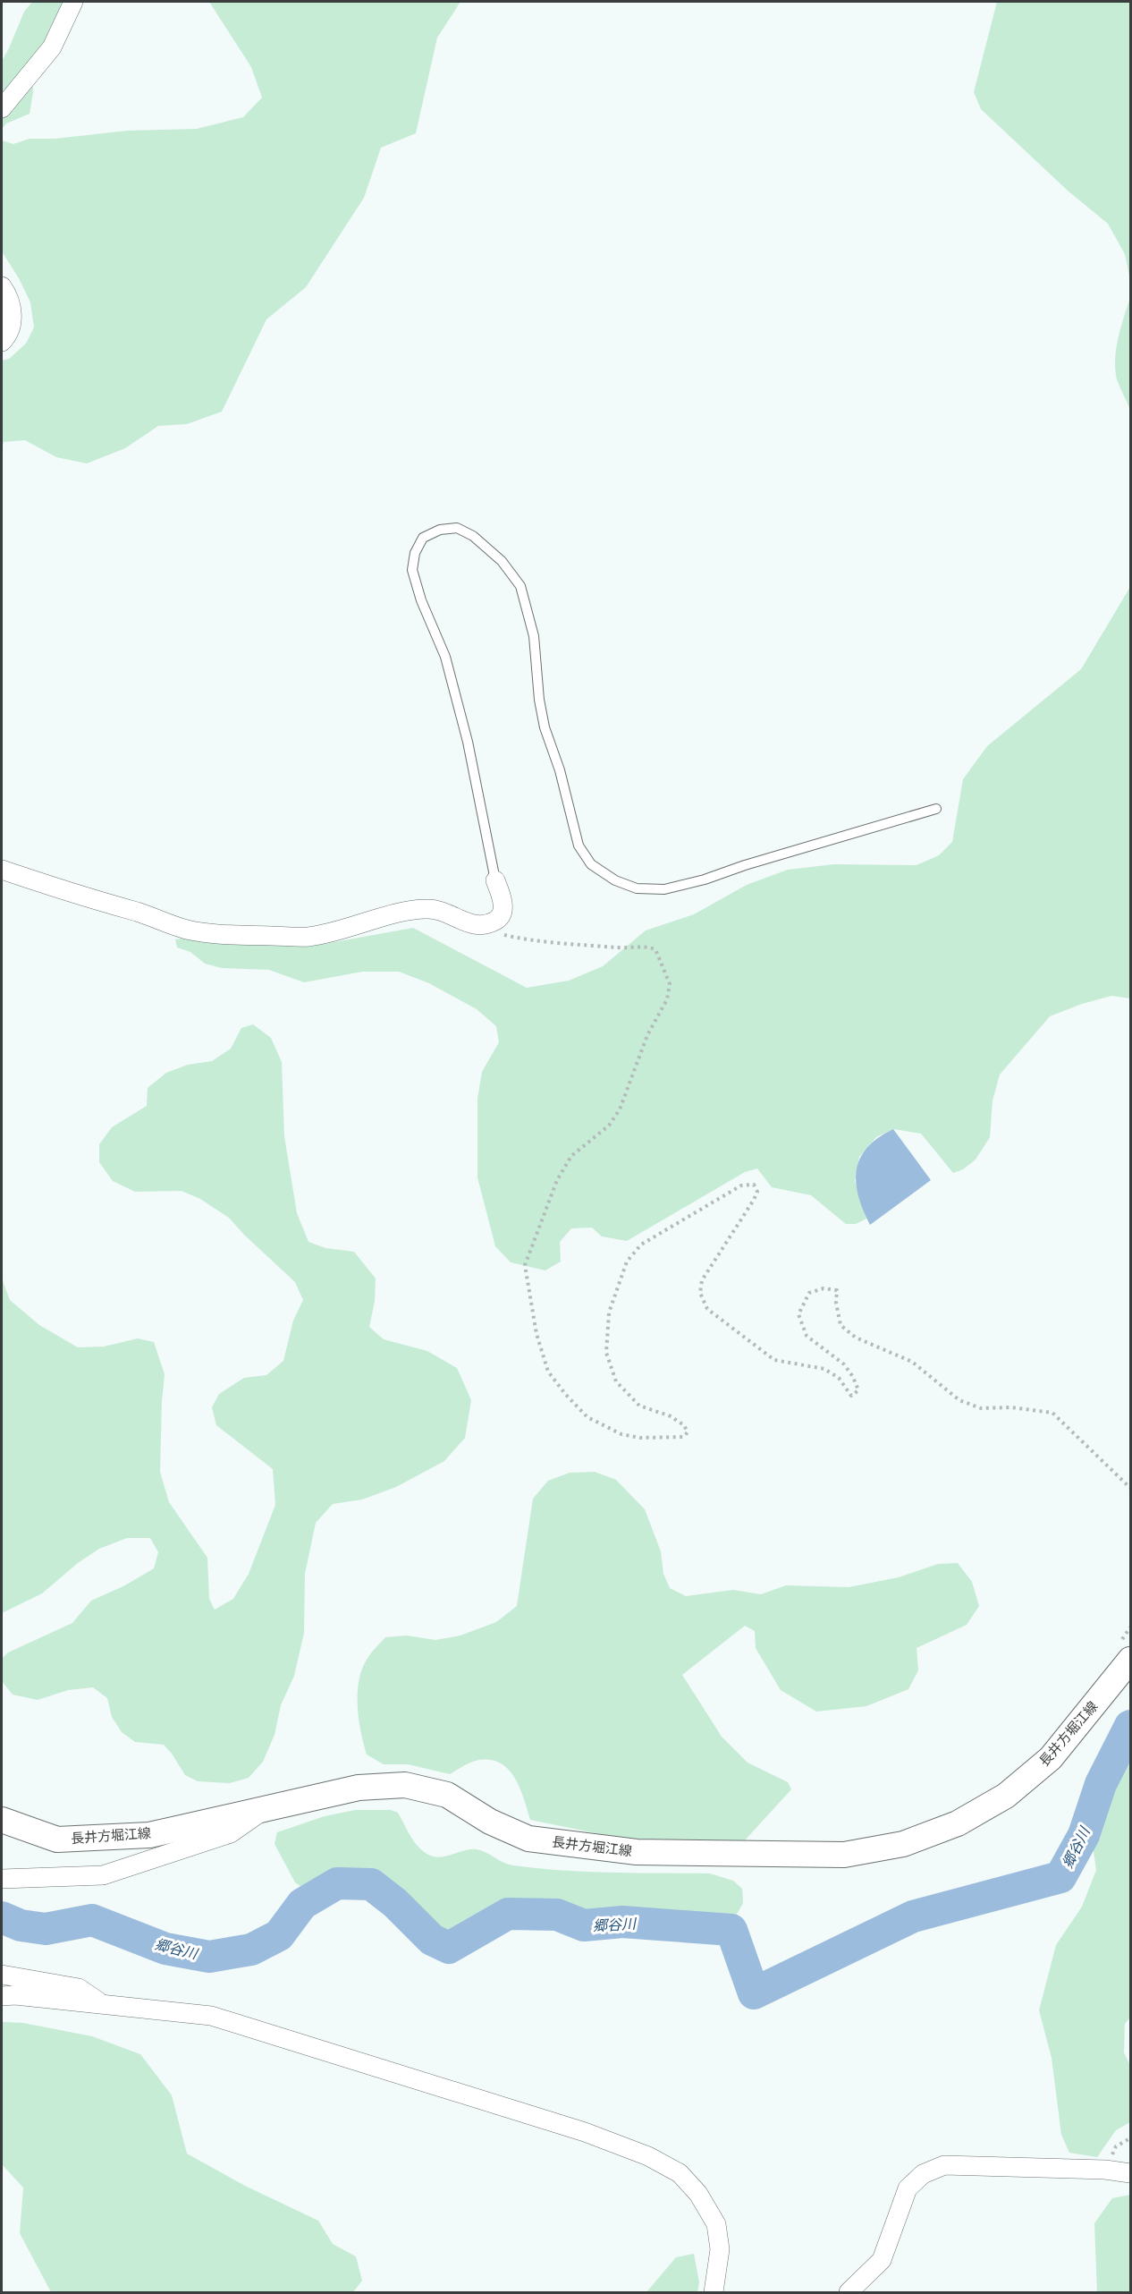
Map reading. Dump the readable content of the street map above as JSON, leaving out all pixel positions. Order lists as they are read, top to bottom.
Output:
{
  "streets": {
    "main road": ["長井方堀江線"]
  },
  "water": ["郷谷川"]
}
